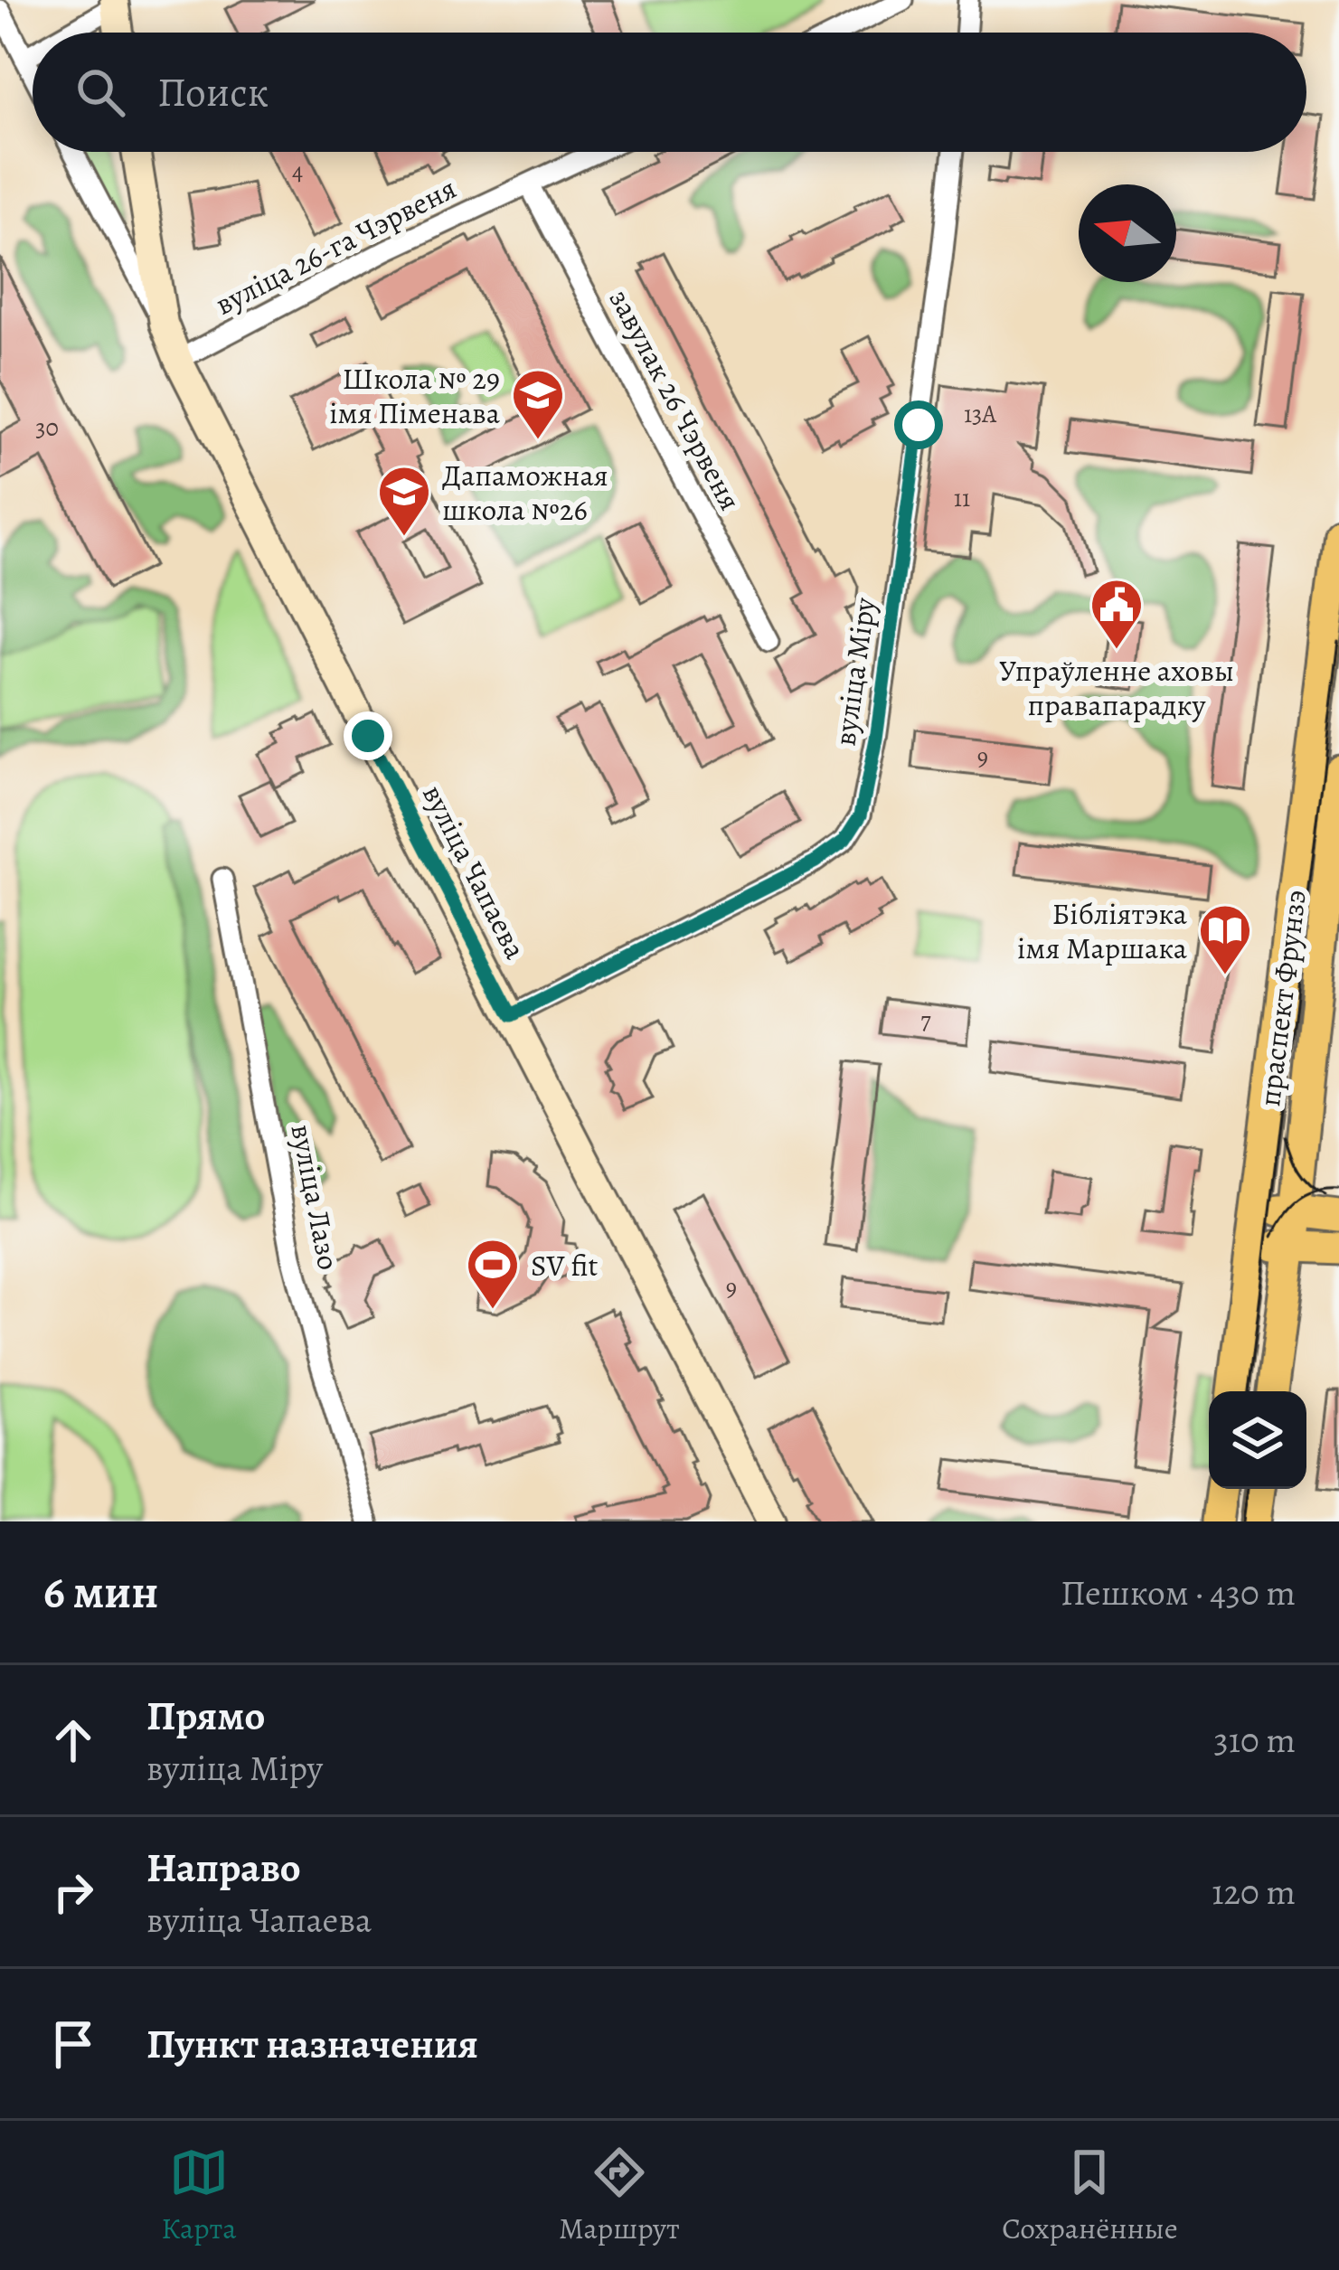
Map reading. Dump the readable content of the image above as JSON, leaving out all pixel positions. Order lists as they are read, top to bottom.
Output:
{
  "streets": {
    "main road": ["праспект Фрунзэ"],
    "street": [
      "вуліца 26-га Чэрвеня",
      "завулак 26 Чэрвеня",
      "вуліца Міру",
      "вуліца Чапаева",
      "вуліца Лазо"
    ]
  },
  "crossings": [
    ["вуліца 26-га Чэрвеня", "завулак 26 Чэрвеня"],
    ["вуліца 26-га Чэрвеня", "вуліца Чапаева"],
    ["вуліца Міру", "вуліца Чапаева"]
  ],
  "places": {
    "school or university": ["Школа № 29 імя Піменава", "Дапаможная школа №26"],
    "public building": ["Упраўленне аховы правапарадку"],
    "library": ["Бібліятэка імя Маршака"],
    "sports": ["SV fit"]
  },
  "house_numbers": [
    "4",
    "13А",
    "30",
    "11",
    "9",
    "7",
    "9"
  ],
  "north": "left",
  "page": {
    "search": "Поиск",
    "heading": ["6 мин", "Пешком · 430 m"],
    "list": [
      ["Прямо", "вуліца Міру", "310 m"],
      ["Направо", "вуліца Чапаева", "120 m"],
      "Пункт назначения"
    ],
    "nav": ["Карта", "Маршрут", "Сохранённые"]
  }
}
